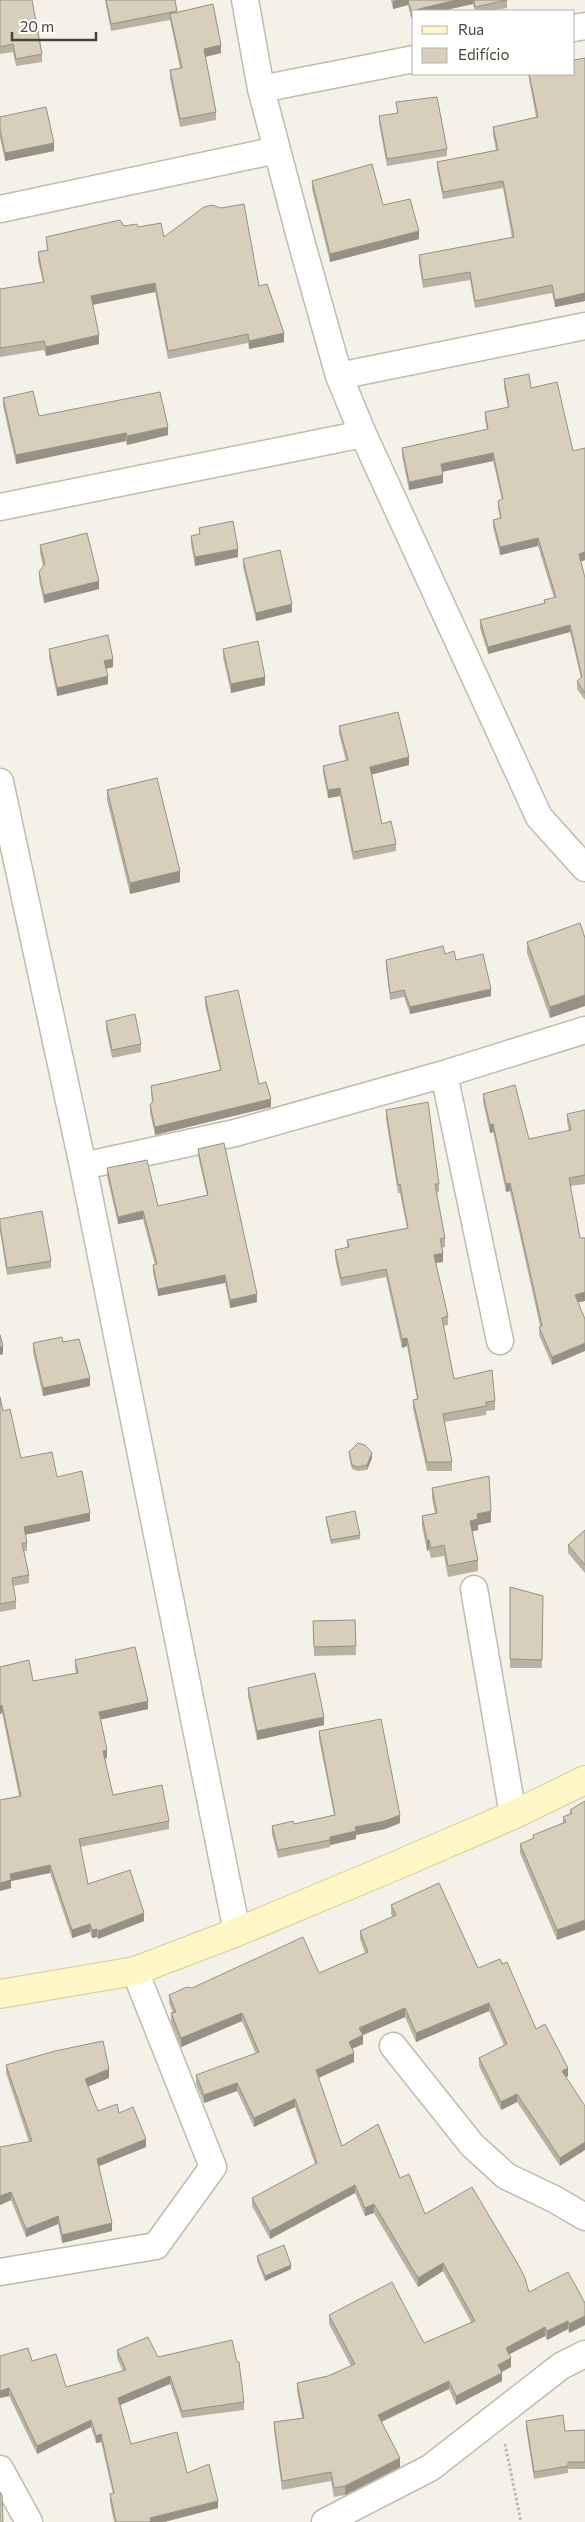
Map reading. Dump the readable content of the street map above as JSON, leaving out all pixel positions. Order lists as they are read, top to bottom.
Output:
{
  "legend": ["Rua", "Edifício"],
  "scale_bar": "20 m"
}
